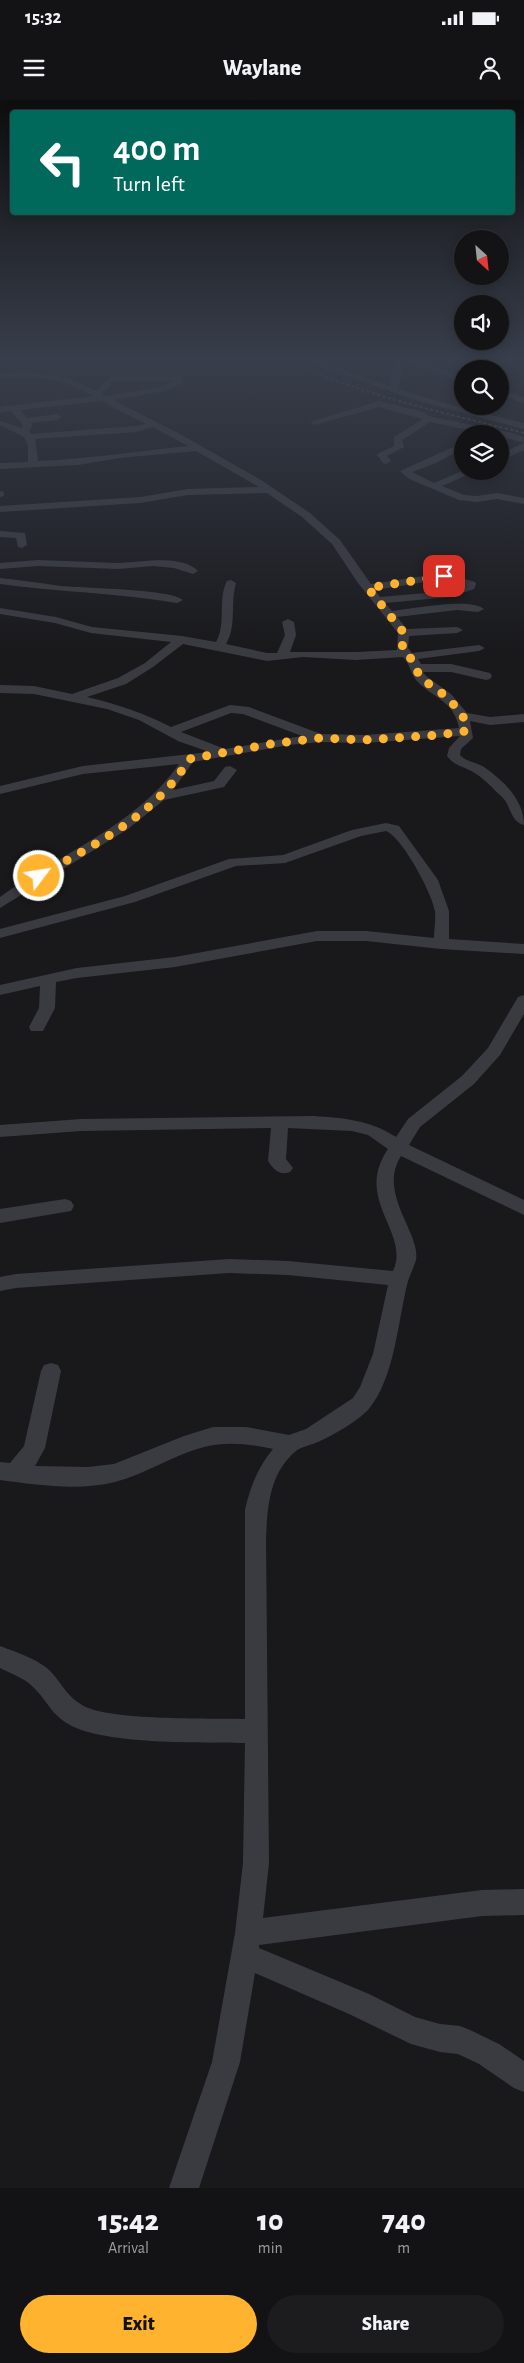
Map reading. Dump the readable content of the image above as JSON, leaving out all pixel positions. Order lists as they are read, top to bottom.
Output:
{
  "north": "bottom right",
  "page": {
    "status": "15:32",
    "header": "Waylane",
    "turn": ["400 m", "Turn left"],
    "eta": [
      "15:42",
      "Arrival",
      "10",
      "min",
      "740",
      "m"
    ],
    "buttons": ["Exit", "Share"]
  }
}
